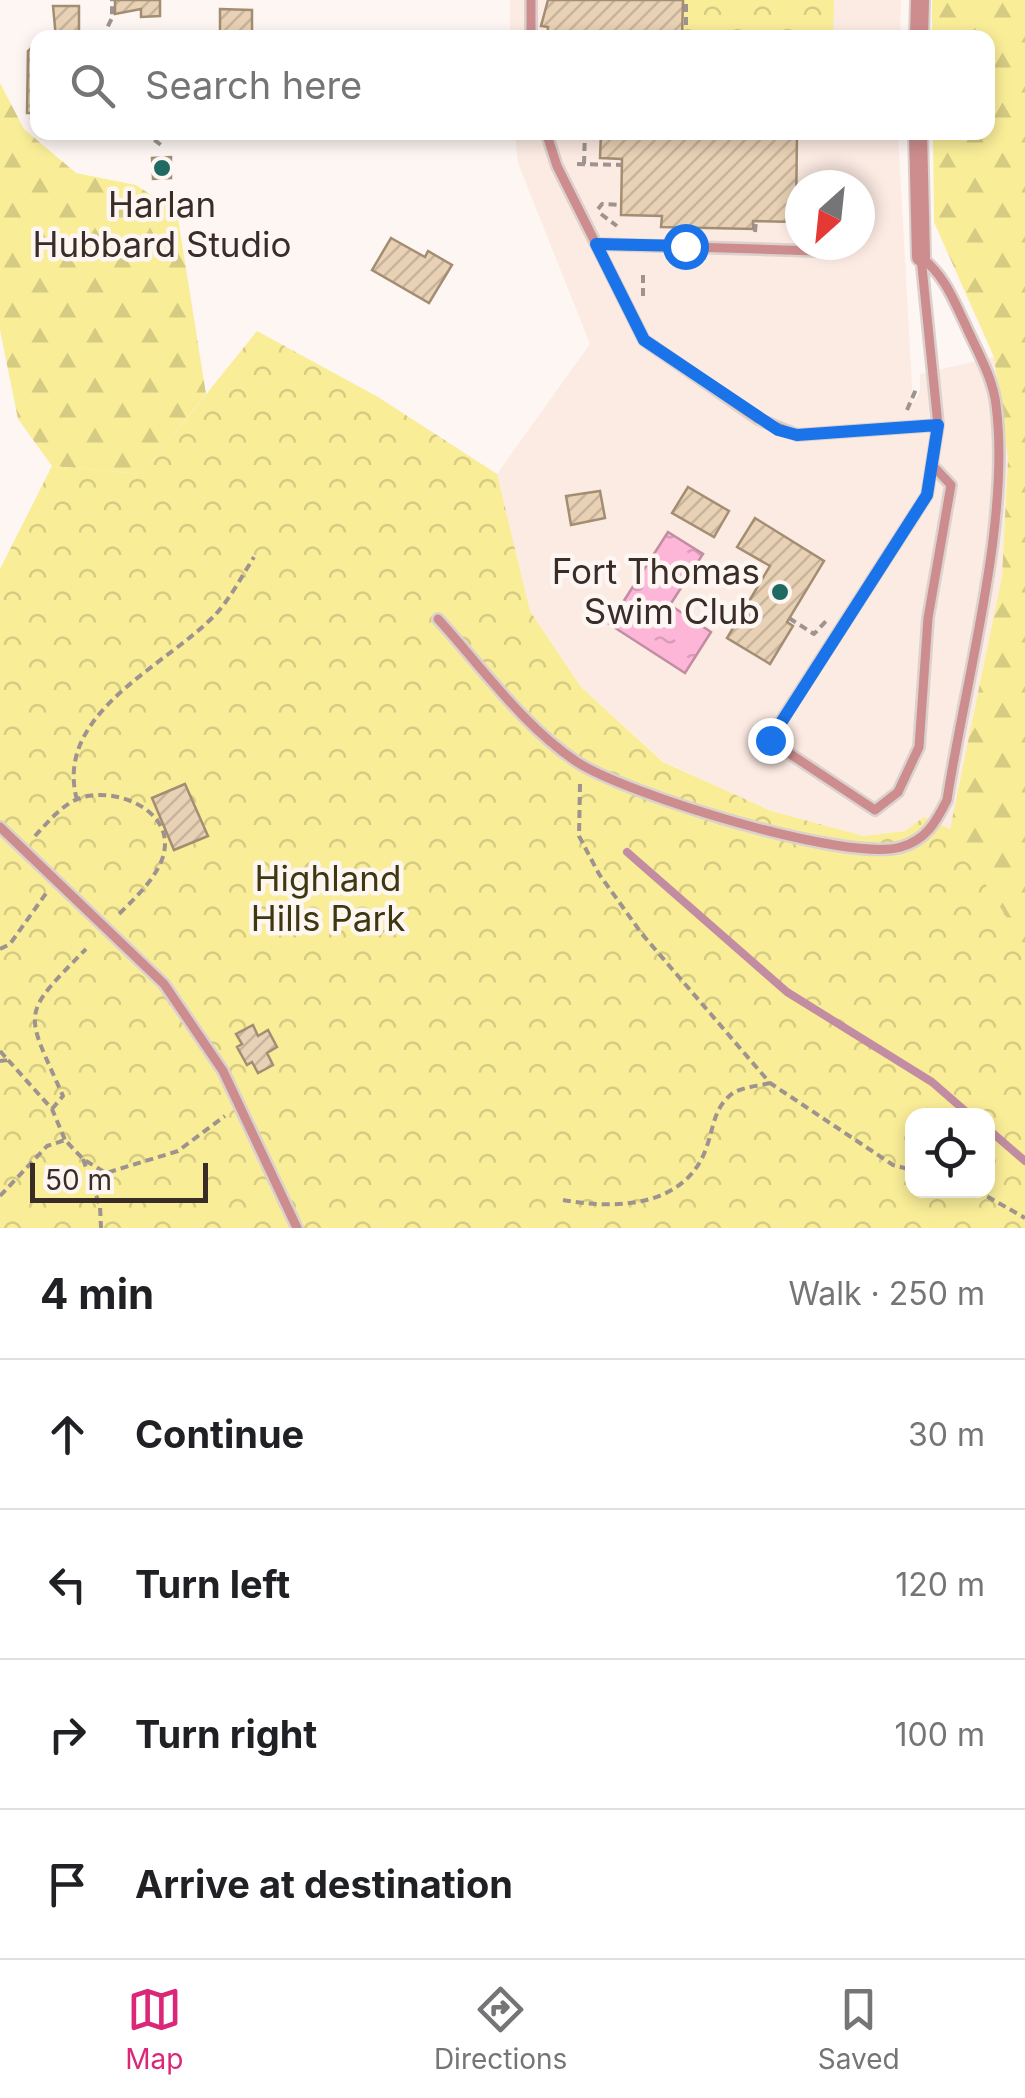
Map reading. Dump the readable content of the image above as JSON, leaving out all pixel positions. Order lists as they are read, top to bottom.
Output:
{
  "parks": ["Highland Hills Park"],
  "places": ["Harlan Hubbard Studio", "Fort Thomas Swim Club"],
  "scale_bar": "50 m",
  "north": "bottom left",
  "page": {
    "search": "Search here",
    "scale": "50 m",
    "heading": ["4 min", "Walk · 250 m"],
    "list": [
      ["Continue", "30 m"],
      ["Turn left", "120 m"],
      ["Turn right", "100 m"],
      "Arrive at destination"
    ],
    "nav": ["Map", "Directions", "Saved"]
  }
}
